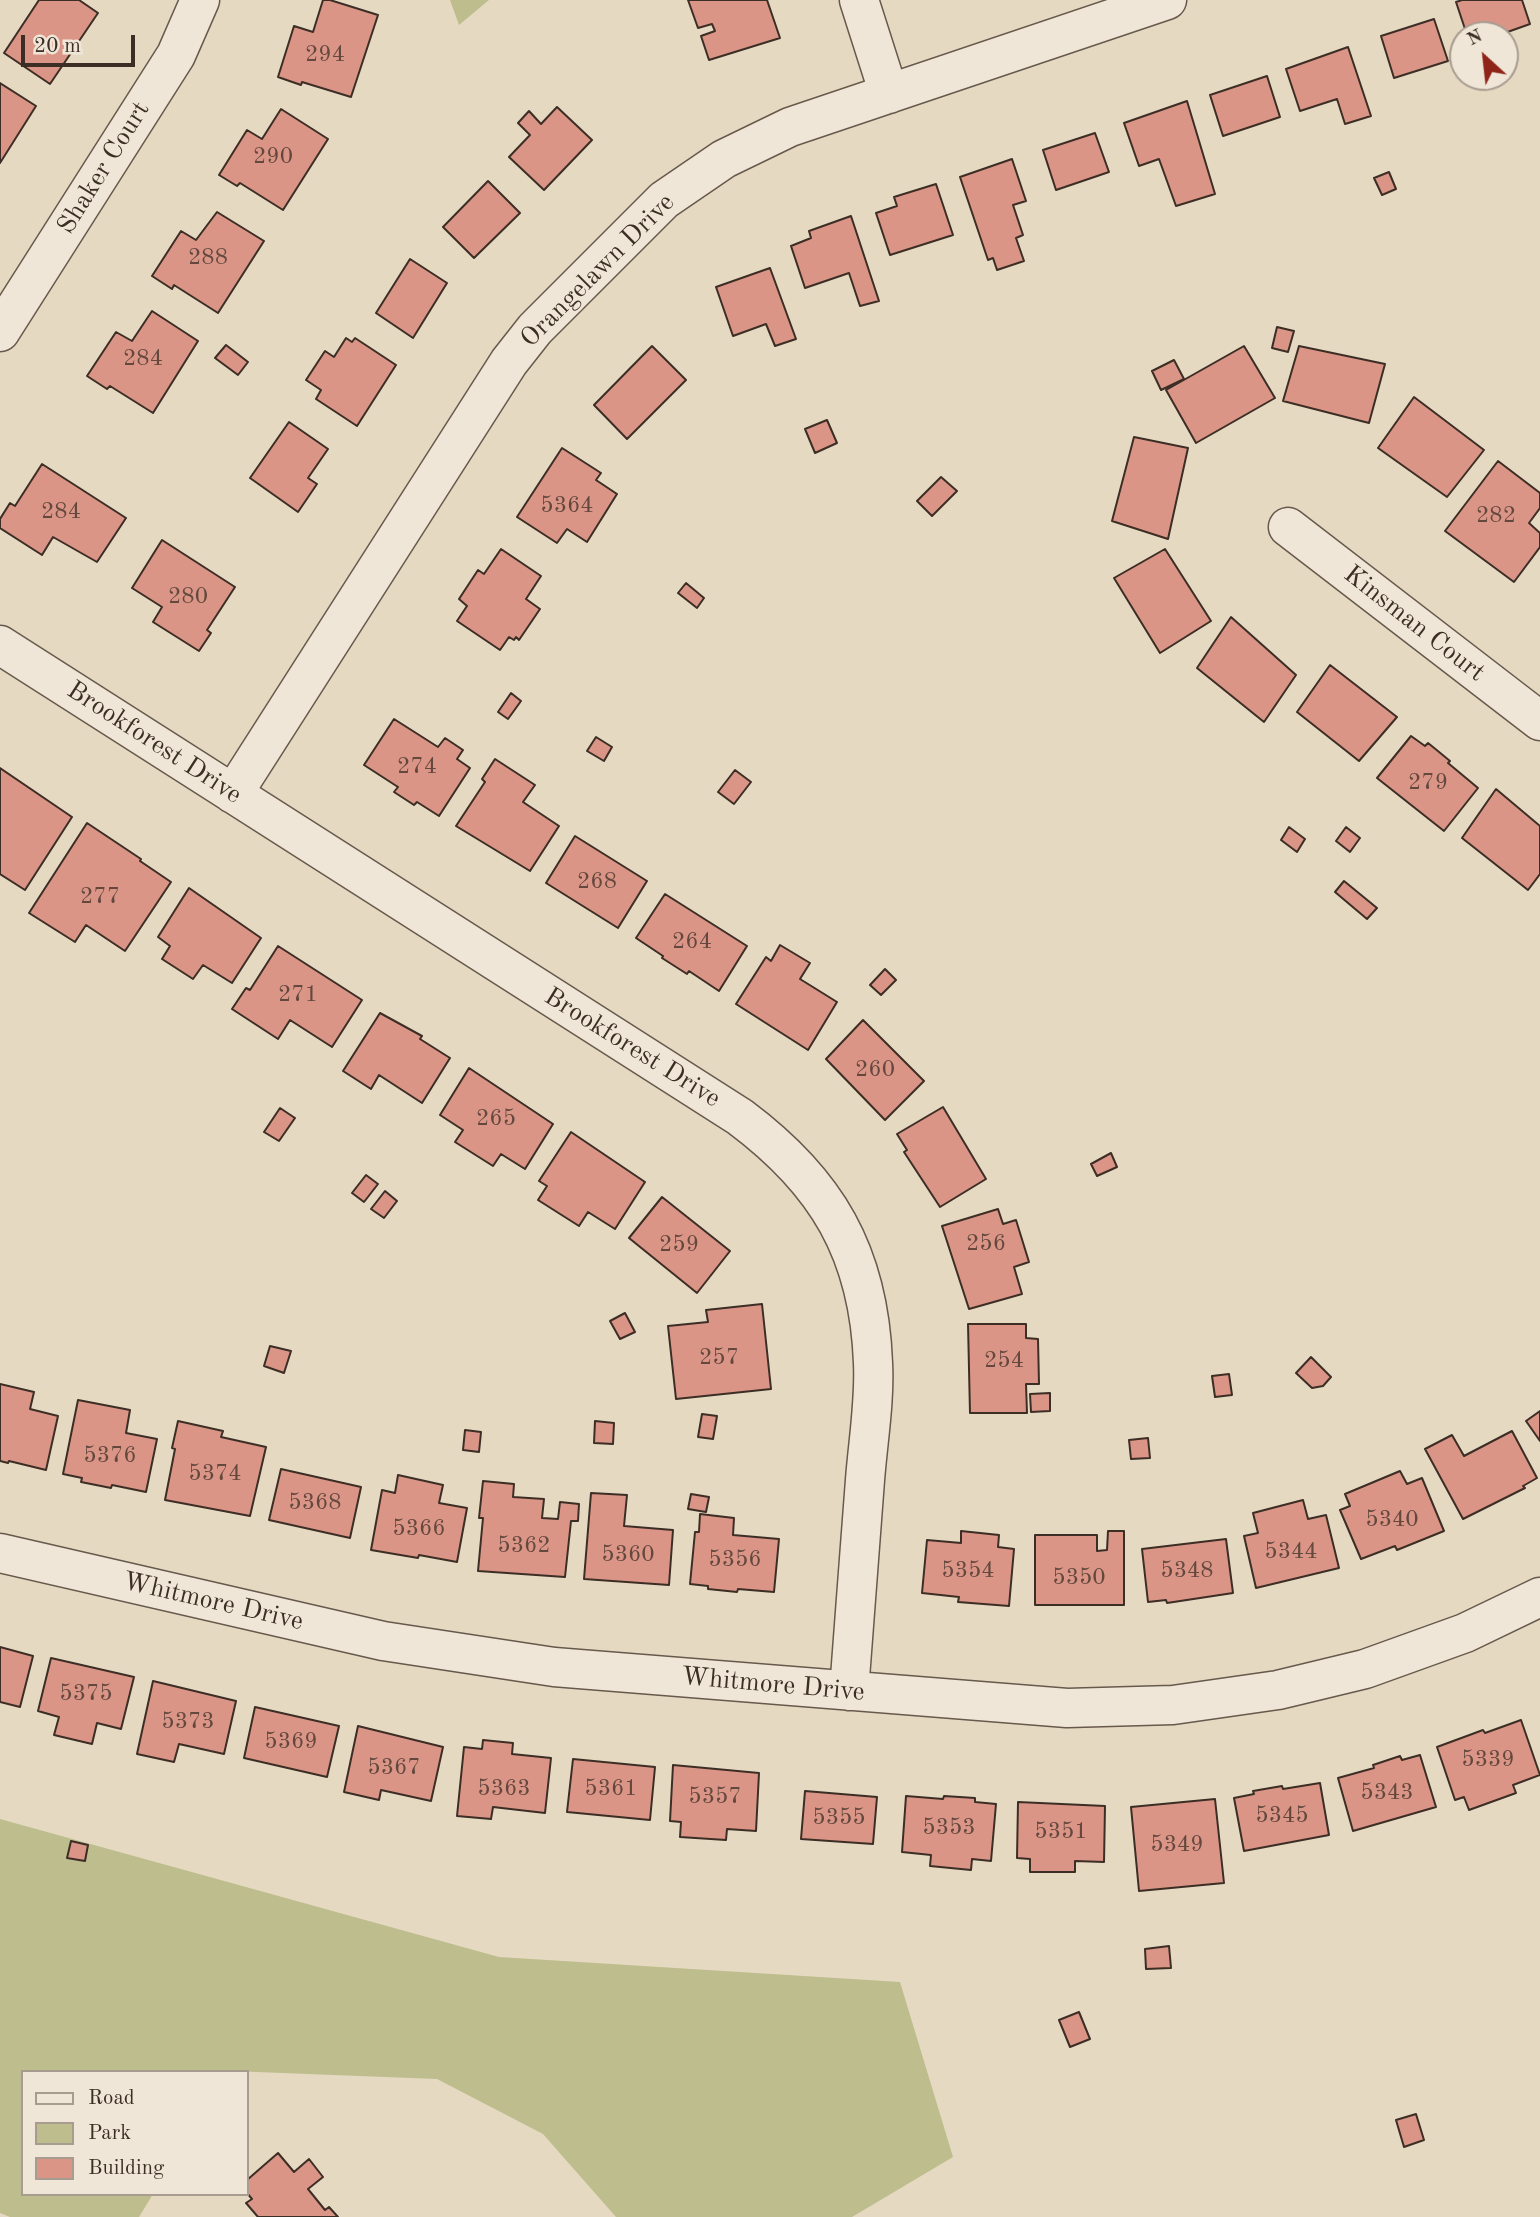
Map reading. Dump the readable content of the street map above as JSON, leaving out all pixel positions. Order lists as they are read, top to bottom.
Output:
{
  "streets": {
    "street": [
      "Shaker Court",
      "Orangelawn Drive",
      "Kinsman Court",
      "Brookforest Drive",
      "Whitmore Drive"
    ]
  },
  "crossings": [
    ["Orangelawn Drive", "Brookforest Drive"],
    ["Brookforest Drive", "Whitmore Drive"]
  ],
  "house_numbers": [
    "294",
    "290",
    "288",
    "284",
    "5364",
    "284",
    "282",
    "280",
    "274",
    "279",
    "268",
    "277",
    "264",
    "271",
    "260",
    "265",
    "256",
    "259",
    "257",
    "254",
    "5376",
    "5374",
    "5368",
    "5340",
    "5366",
    "5362",
    "5344",
    "5360",
    "5356",
    "5354",
    "5348",
    "5350",
    "5375",
    "5373",
    "5369",
    "5339",
    "5367",
    "5363",
    "5361",
    "5343",
    "5357",
    "5345",
    "5355",
    "5353",
    "5351",
    "5349"
  ],
  "legend": ["Road", "Park", "Building"],
  "scale_bar": "20 m",
  "north": "top left"
}
